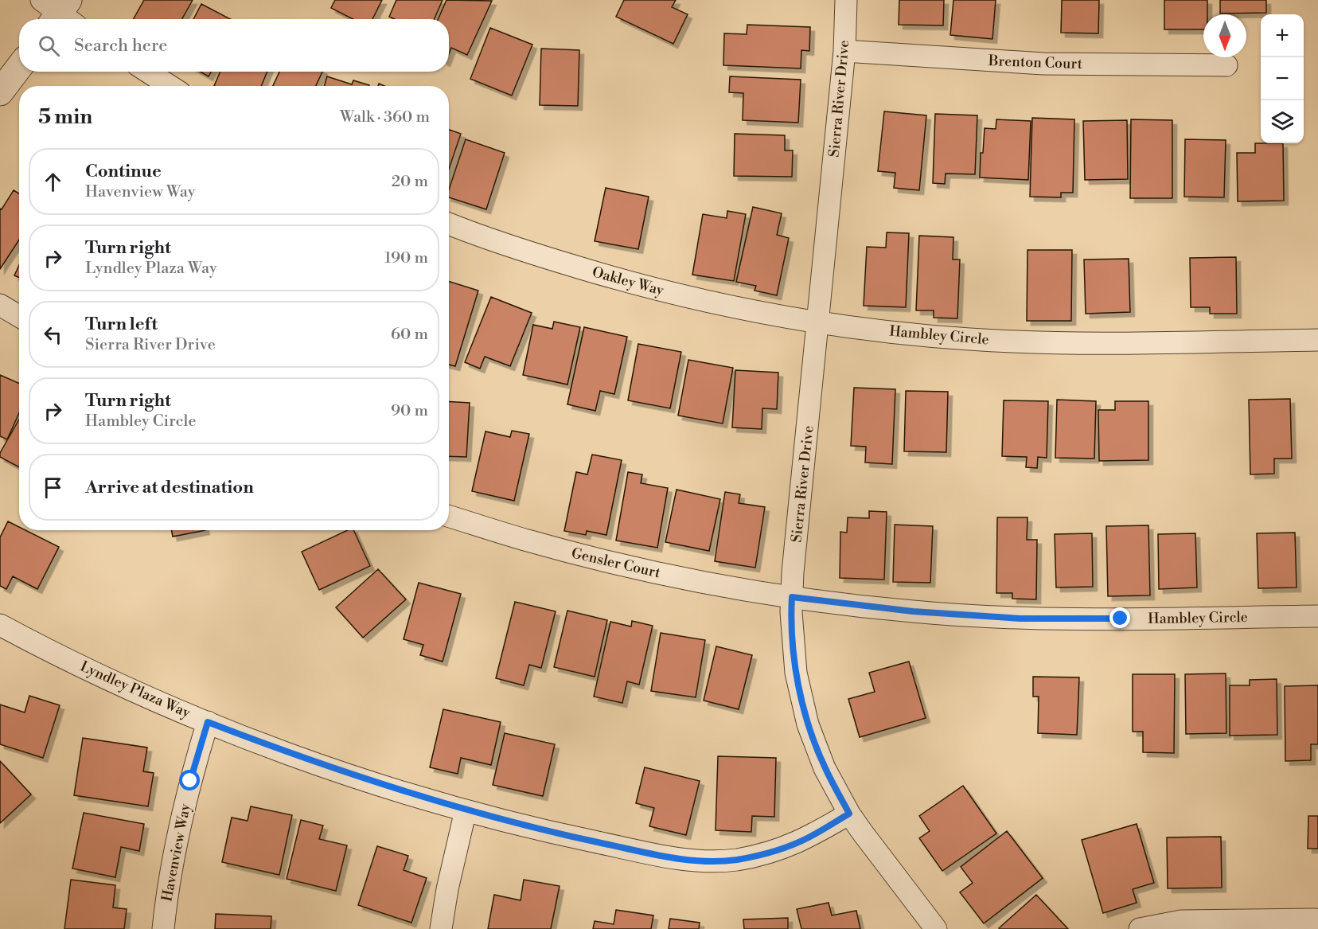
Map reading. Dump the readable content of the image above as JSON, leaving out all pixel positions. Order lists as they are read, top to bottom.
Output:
{
  "streets": {
    "street": [
      "Brenton Court",
      "Sierra River Drive",
      "Oakley Way",
      "Hambley Circle",
      "Gensler Court",
      "Lyndley Plaza Way",
      "Havenview Way"
    ]
  },
  "crossings": [
    ["Brenton Court", "Sierra River Drive"],
    ["Sierra River Drive", "Oakley Way"],
    ["Sierra River Drive", "Hambley Circle"],
    ["Sierra River Drive", "Gensler Court"],
    ["Sierra River Drive", "Lyndley Plaza Way"],
    ["Oakley Way", "Hambley Circle"],
    ["Hambley Circle", "Gensler Court"],
    ["Lyndley Plaza Way", "Havenview Way"]
  ],
  "north": "bottom",
  "page": {
    "map_buttons": ["+", "−"],
    "search": "Search here",
    "heading": ["5 min", "Walk · 360 m"],
    "list": [
      ["Continue", "Havenview Way", "20 m"],
      ["Turn right", "Lyndley Plaza Way", "190 m"],
      ["Turn left", "Sierra River Drive", "60 m"],
      ["Turn right", "Hambley Circle", "90 m"],
      "Arrive at destination"
    ]
  }
}
